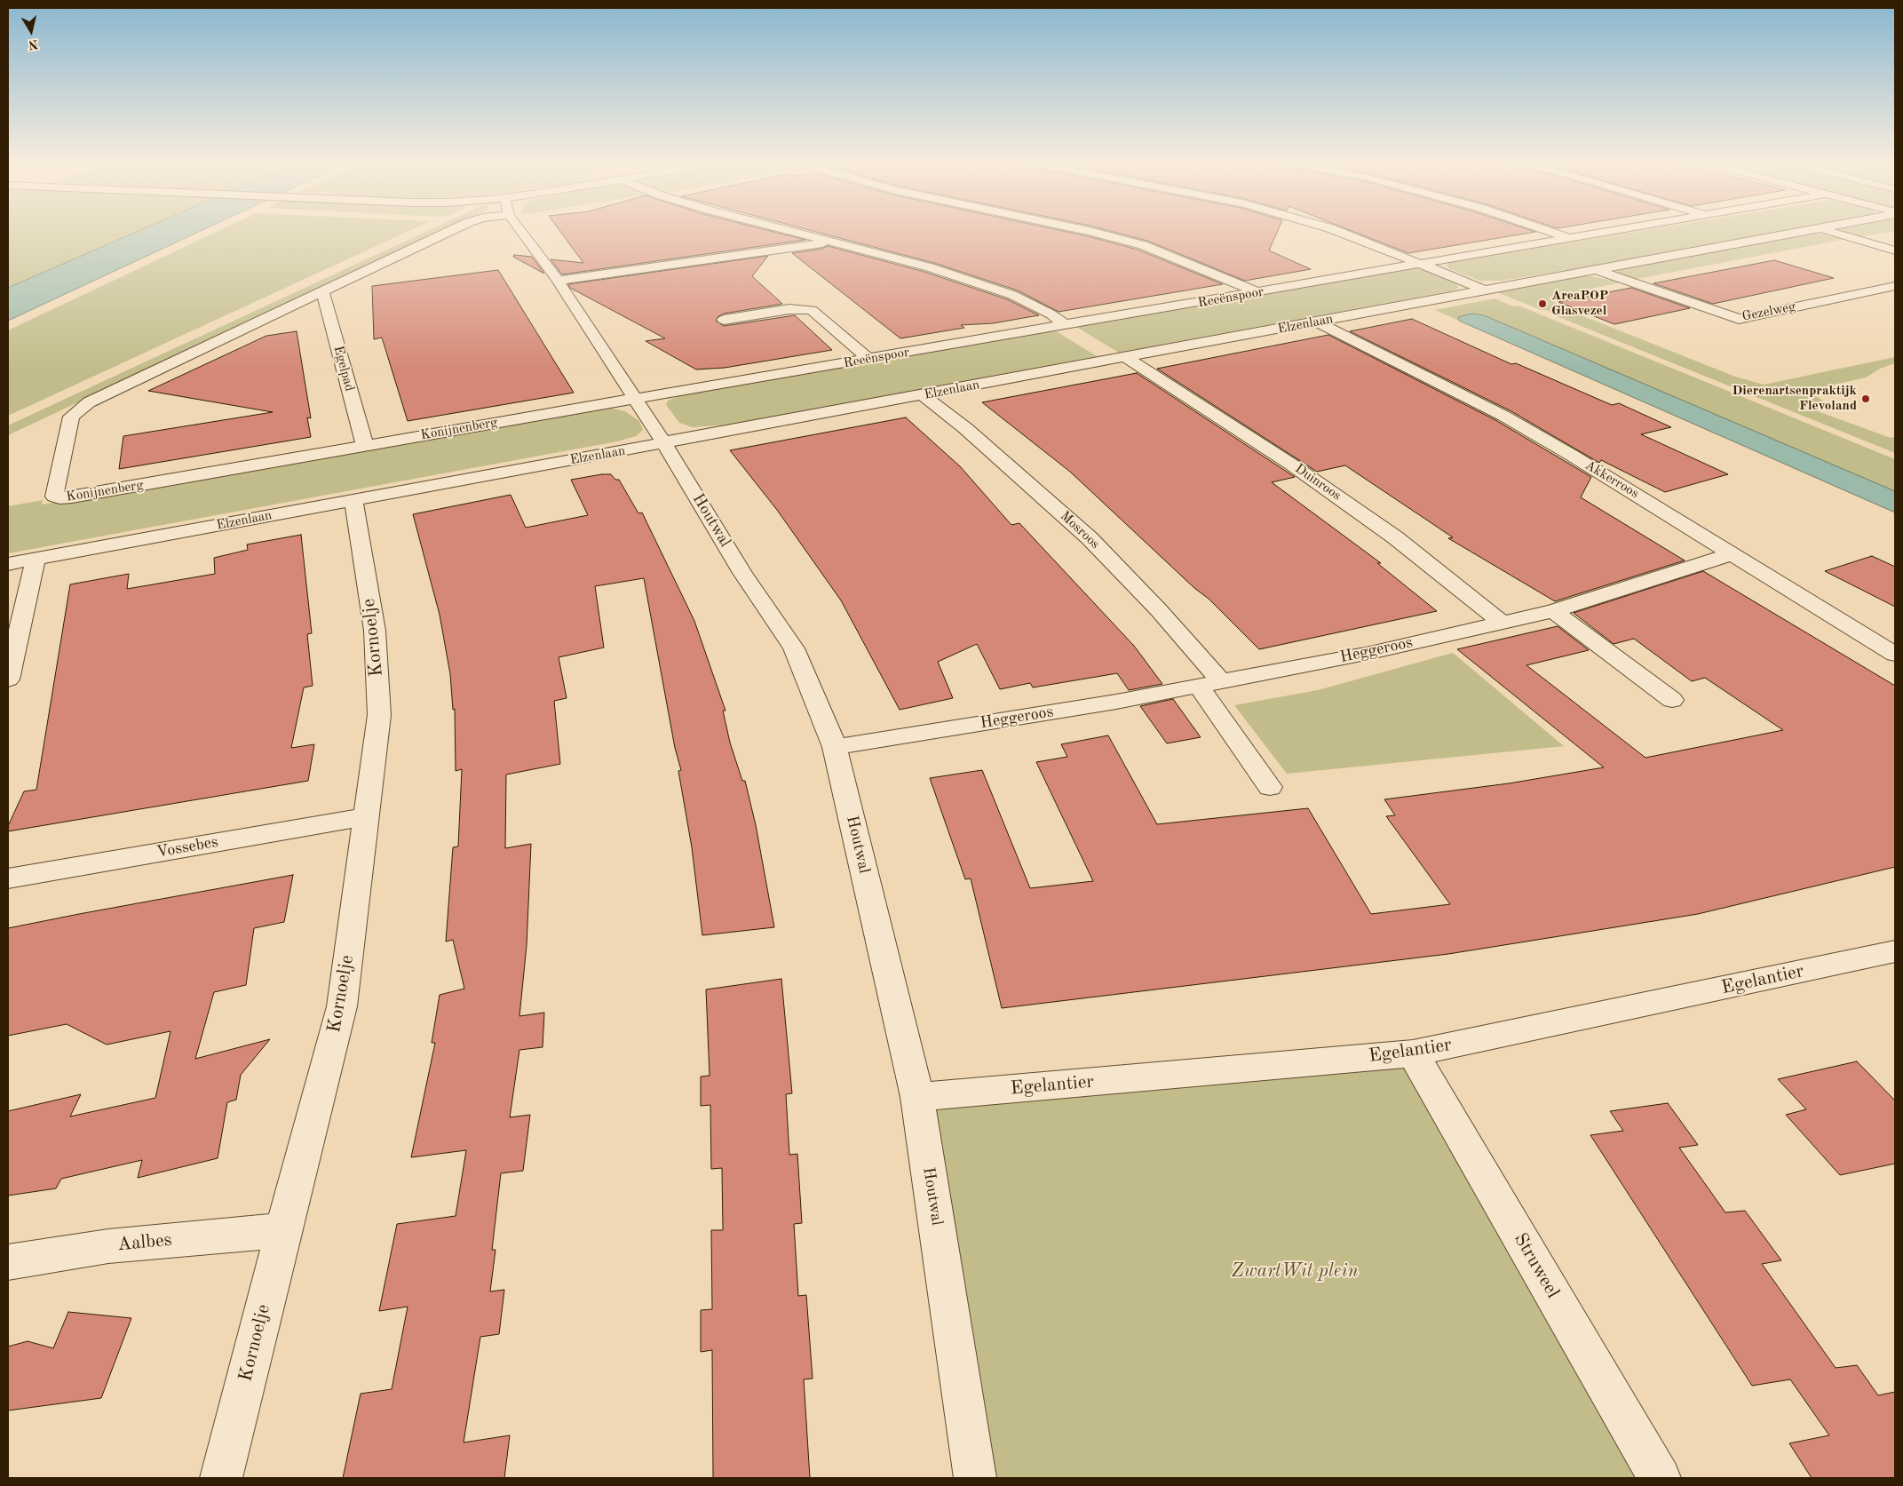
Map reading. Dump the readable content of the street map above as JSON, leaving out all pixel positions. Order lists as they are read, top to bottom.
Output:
{
  "streets": {
    "street": [
      "Reeënspoor",
      "Gezelweg",
      "Elzenlaan",
      "Egelpad",
      "Konijnenberg",
      "Akkerroos",
      "Duinroos",
      "Houtwal",
      "Mosroos",
      "Kornoelje",
      "Heggeroos",
      "Vossebes",
      "Egelantier",
      "Aalbes",
      "Struweel"
    ]
  },
  "crossings": [
    ["Reeënspoor", "Konijnenberg"],
    ["Reeënspoor", "Houtwal"],
    ["Gezelweg", "Elzenlaan"],
    ["Elzenlaan", "Akkerroos"],
    ["Elzenlaan", "Duinroos"],
    ["Elzenlaan", "Houtwal"],
    ["Elzenlaan", "Mosroos"],
    ["Elzenlaan", "Kornoelje"],
    ["Egelpad", "Konijnenberg"],
    ["Konijnenberg", "Houtwal"],
    ["Akkerroos", "Heggeroos"],
    ["Duinroos", "Heggeroos"],
    ["Houtwal", "Heggeroos"],
    ["Houtwal", "Egelantier"],
    ["Mosroos", "Heggeroos"],
    ["Kornoelje", "Vossebes"],
    ["Kornoelje", "Aalbes"],
    ["Egelantier", "Struweel"]
  ],
  "parks": ["ZwartWit plein"],
  "places": ["AreaPOP Glasvezel", "Dierenartsenpraktijk Flevoland"],
  "north": "bottom"
}
